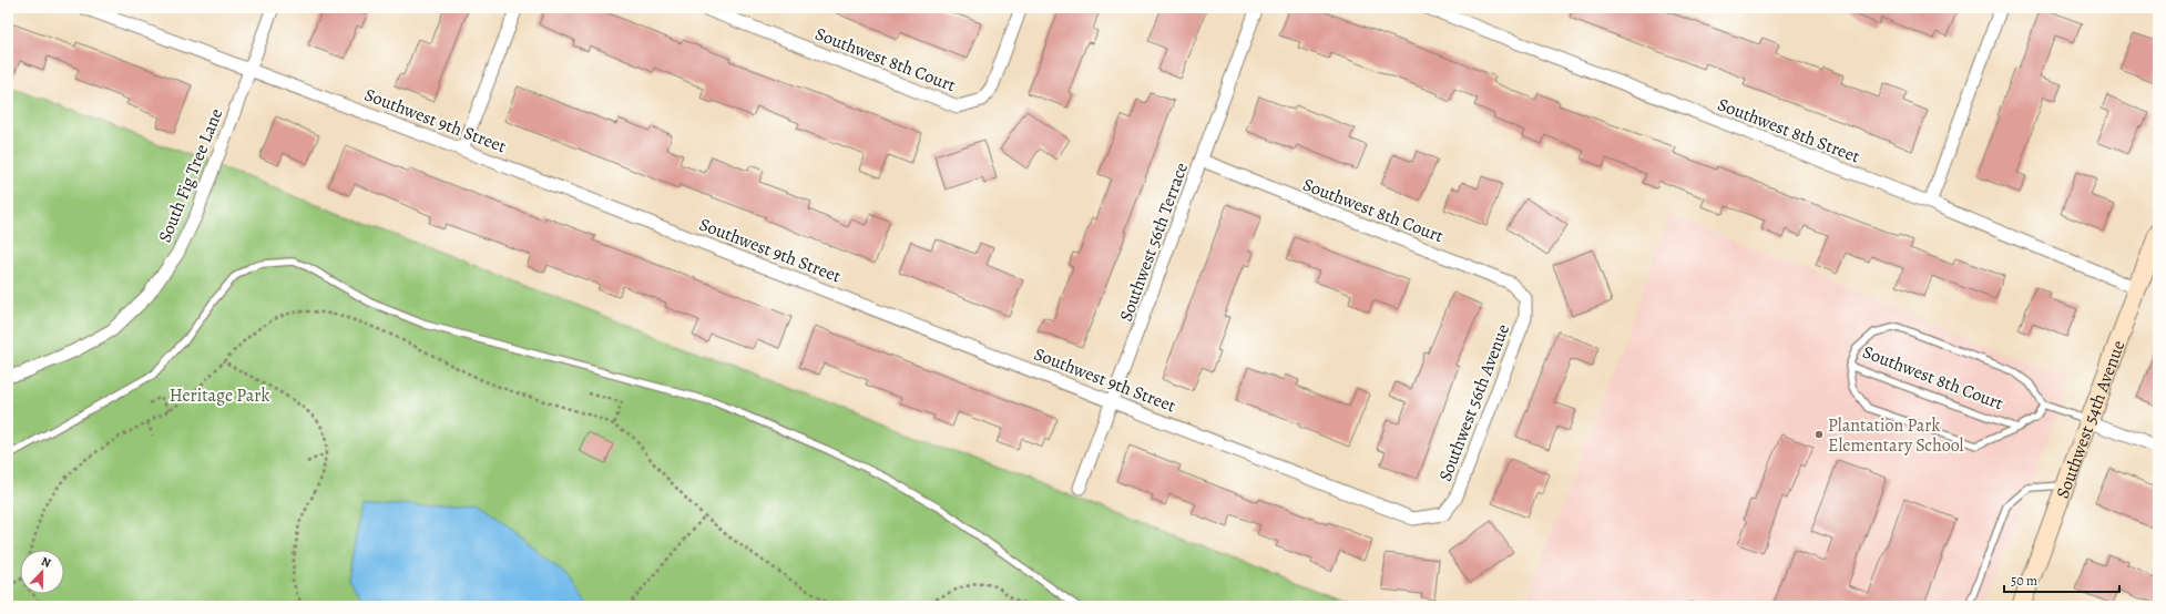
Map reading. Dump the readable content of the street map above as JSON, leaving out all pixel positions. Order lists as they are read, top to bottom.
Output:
{
  "streets": {
    "street": [
      "Southwest 8th Court",
      "Southwest 9th Street",
      "Southwest 8th Street",
      "South Fig Tree Lane",
      "Southwest 56th Terrace",
      "Southwest 56th Avenue",
      "Southwest 54th Avenue"
    ]
  },
  "crossings": [
    ["Southwest 8th Court", "Southwest 56th Terrace"],
    ["Southwest 8th Court", "Southwest 56th Avenue"],
    ["Southwest 9th Street", "South Fig Tree Lane"],
    ["Southwest 9th Street", "Southwest 56th Terrace"],
    ["Southwest 9th Street", "Southwest 56th Avenue"],
    ["Southwest 8th Street", "Southwest 54th Avenue"]
  ],
  "parks": ["Heritage Park"],
  "places": ["Plantation Park Elementary School"],
  "scale_bar": "50 m",
  "north": "top"
}
